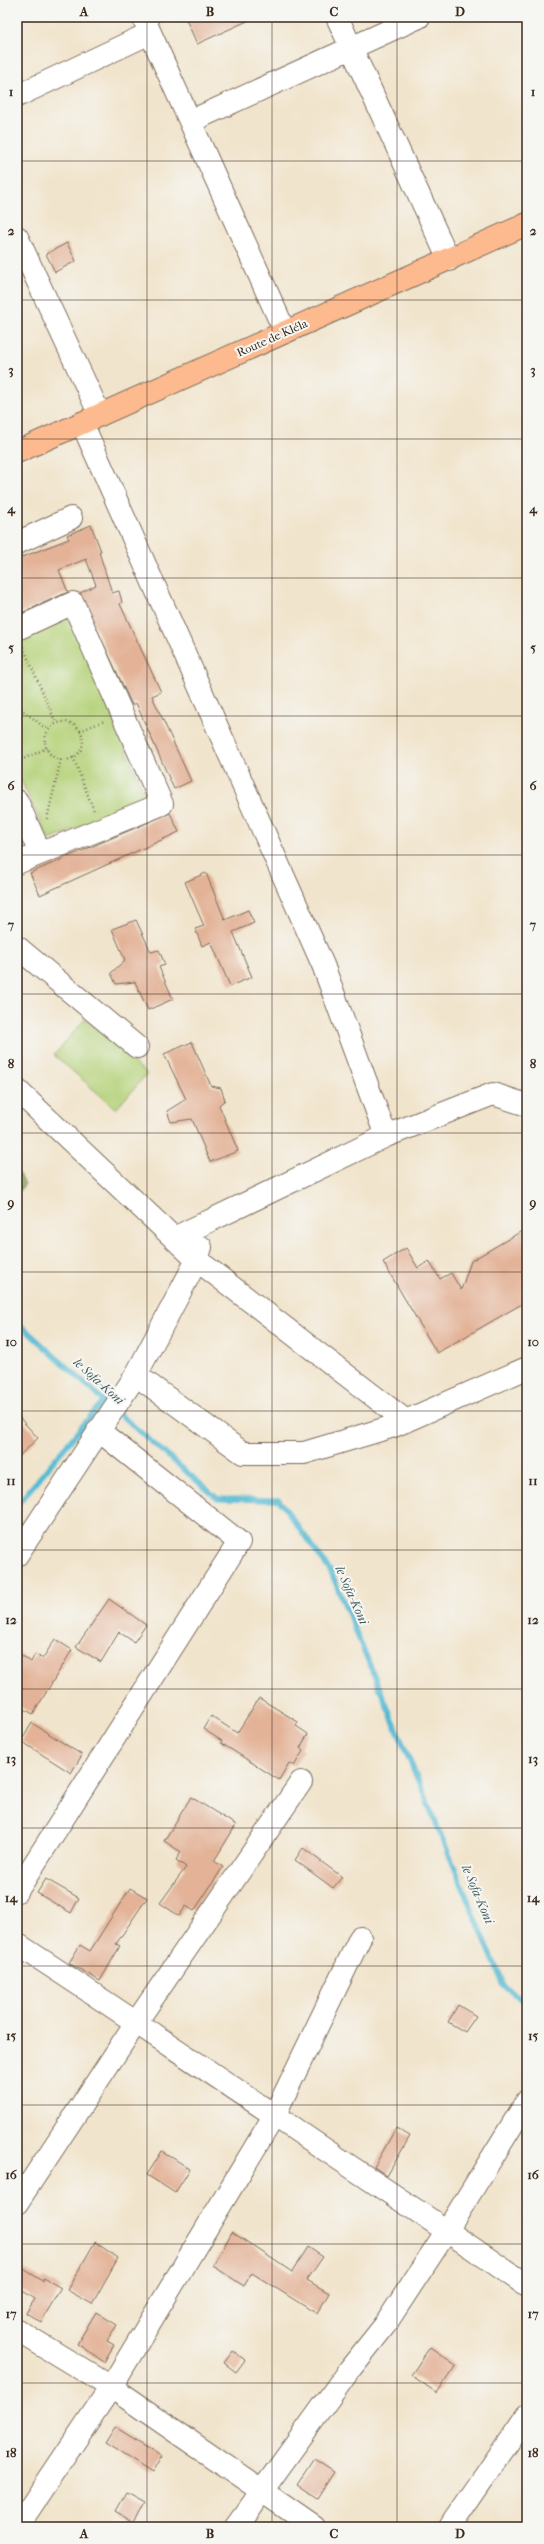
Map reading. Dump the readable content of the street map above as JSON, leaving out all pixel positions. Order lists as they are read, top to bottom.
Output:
{
  "streets": {
    "main road": ["Route de Kléla"]
  },
  "water": ["le Sofa-Koni"],
  "grid": {
    "columns": [
      "A",
      "B",
      "C",
      "D"
    ],
    "rows": [
      "1",
      "2",
      "3",
      "4",
      "5",
      "6",
      "7",
      "8",
      "9",
      "10",
      "11",
      "12",
      "13",
      "14",
      "15",
      "16",
      "17",
      "18"
    ]
  }
}
